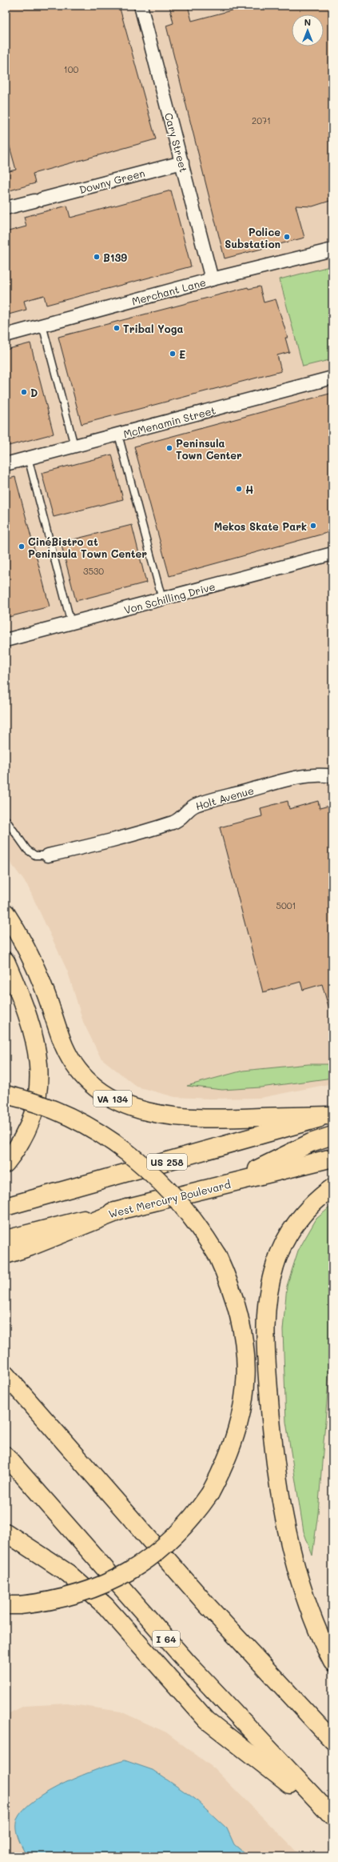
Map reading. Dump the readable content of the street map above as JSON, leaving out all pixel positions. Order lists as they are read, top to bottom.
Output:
{
  "streets": {
    "main road": [
      "VA 134",
      "US 258",
      "West Mercury Boulevard",
      "I 64"
    ],
    "street": [
      "Cary Street",
      "Downy Green",
      "Merchant Lane",
      "McMenamin Street",
      "Von Schilling Drive",
      "Holt Avenue"
    ]
  },
  "crossings": [
    ["Cary Street", "Downy Green"],
    ["Cary Street", "Merchant Lane"],
    ["VA 134", "US 258"]
  ],
  "places": [
    "Police Substation",
    "B139",
    "Tribal Yoga",
    "E",
    "D",
    "Peninsula Town Center",
    "H",
    "Mekos Skate Park",
    "CinéBistro at Peninsula Town Center"
  ],
  "house_numbers": [
    "100",
    "2071",
    "3530",
    "5001"
  ],
  "north": "top"
}
